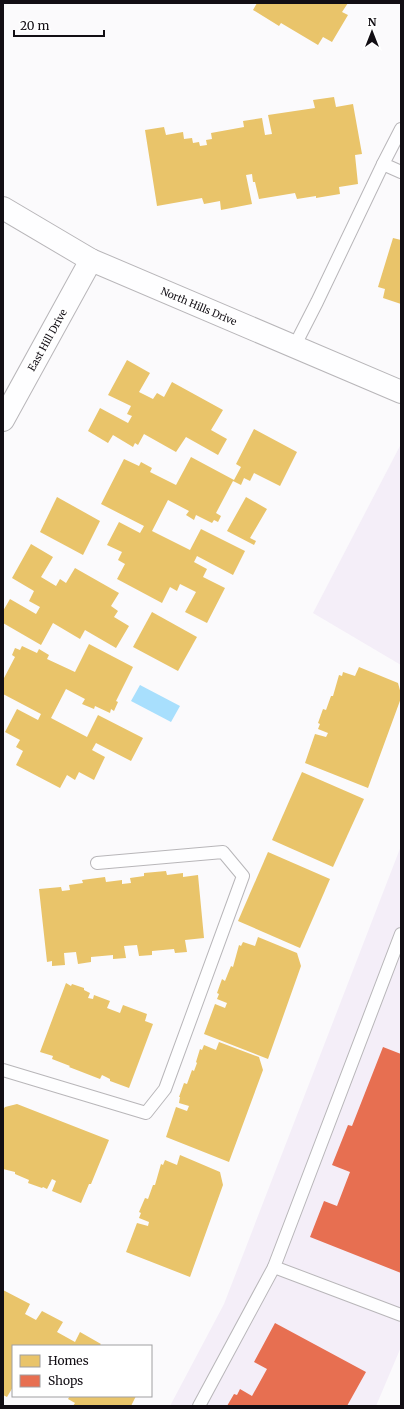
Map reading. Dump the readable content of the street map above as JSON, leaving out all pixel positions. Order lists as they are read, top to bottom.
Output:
{
  "streets": {
    "street": ["North Hills Drive", "East Hill Drive"]
  },
  "crossings": [
    ["North Hills Drive", "East Hill Drive"]
  ],
  "legend": ["Homes", "Shops"],
  "scale_bar": "20 m",
  "north": "top"
}
